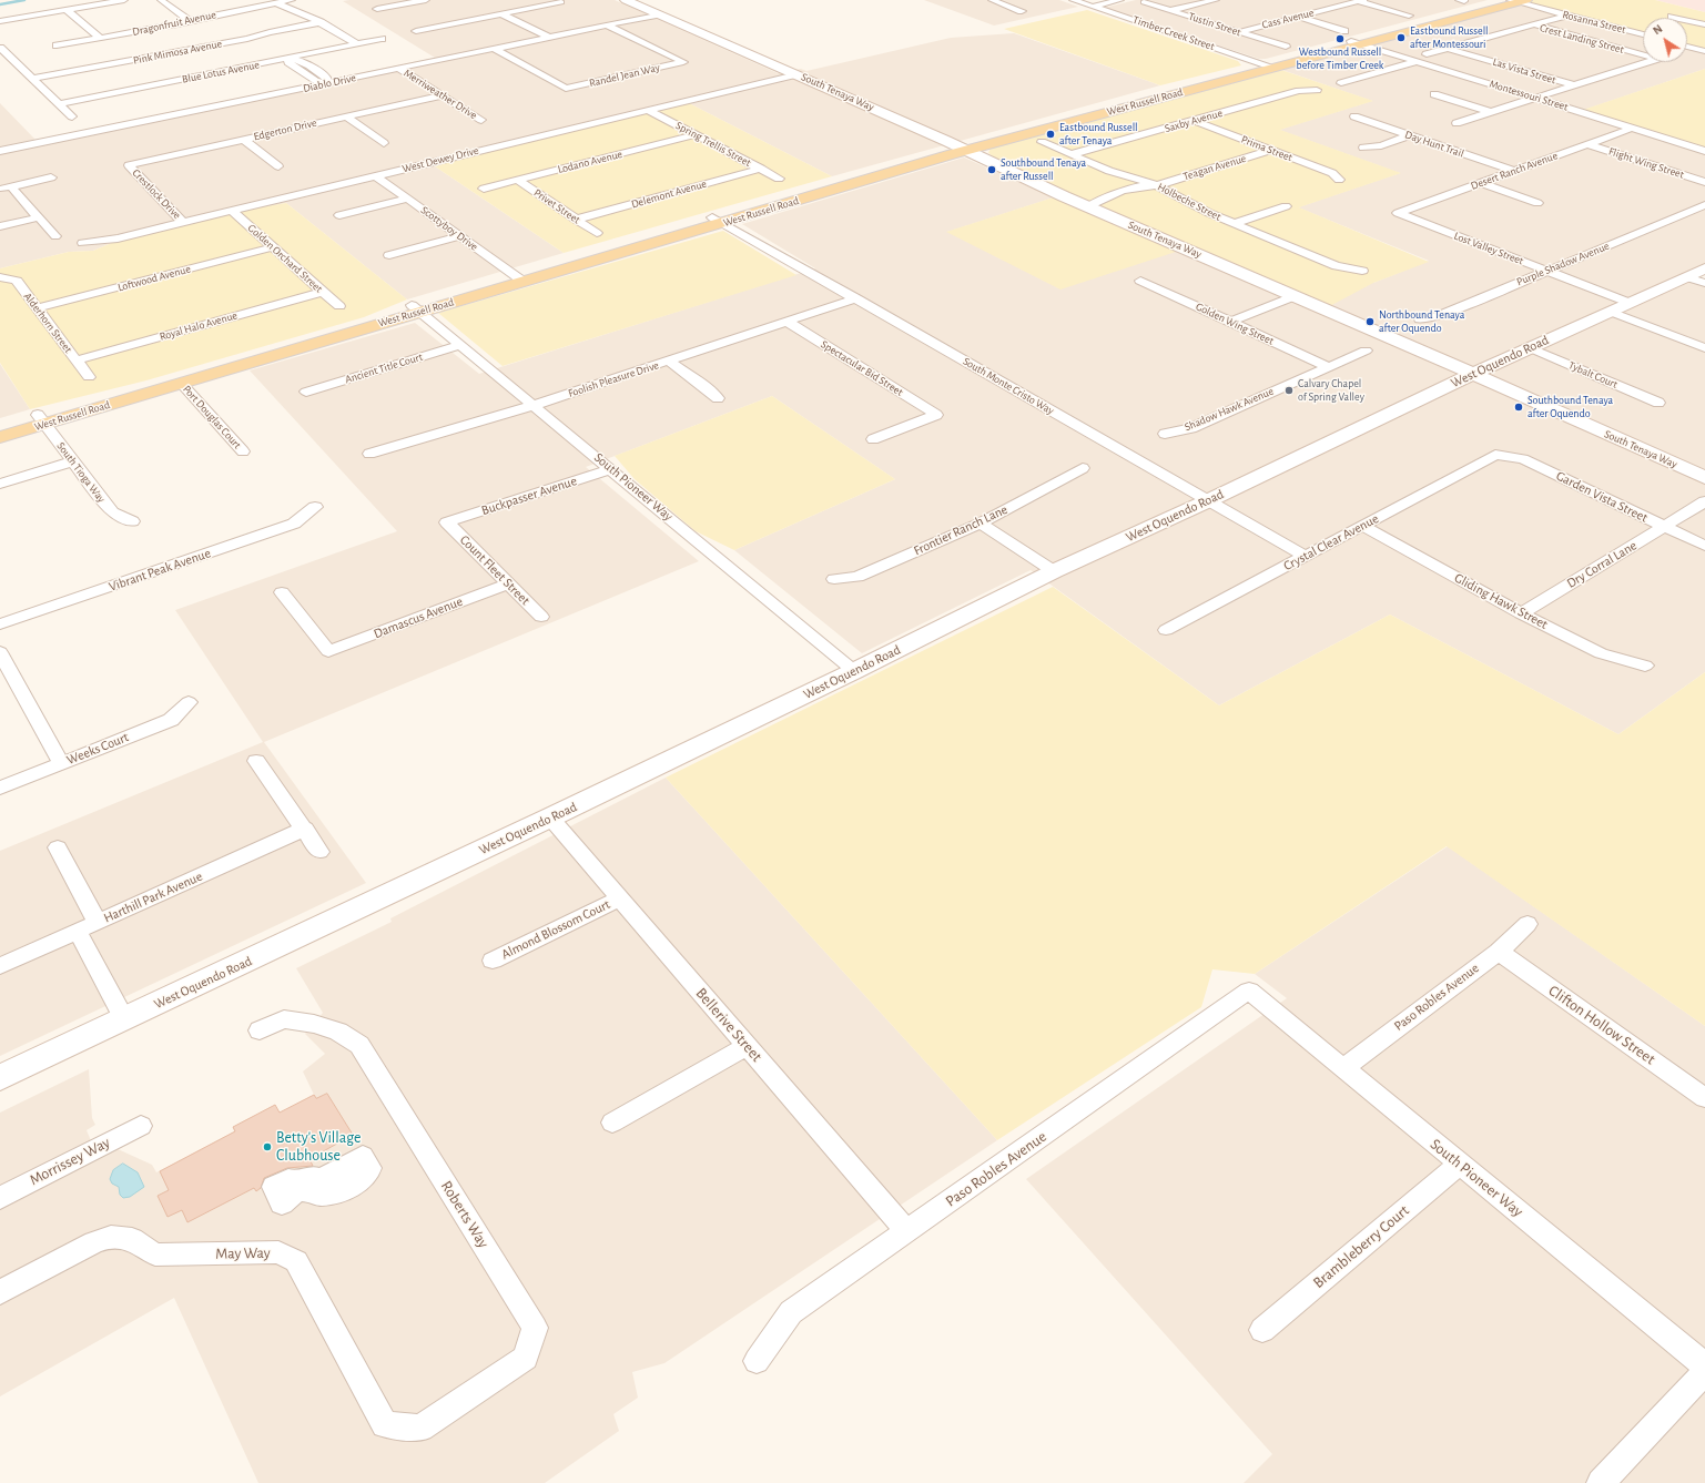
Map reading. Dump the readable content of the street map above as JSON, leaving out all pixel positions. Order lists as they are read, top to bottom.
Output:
{
  "streets": {
    "main road": ["West Russell Road"],
    "street": [
      "Cass Avenue",
      "Rosanna Street",
      "Dragonfruit Avenue",
      "Tustin Street",
      "Timber Creek Street",
      "Crest Landing Street",
      "Pink Mimosa Avenue",
      "Las Vista Street",
      "Blue Lotus Avenue",
      "Randel Jean Way",
      "Diablo Drive",
      "South Tenaya Way",
      "Merriweather Drive",
      "Montessouri Street",
      "Saxby Avenue",
      "Edgerton Drive",
      "Spring Trellis Street",
      "Day Hunt Trail",
      "Prima Street",
      "West Dewey Drive",
      "Lodano Avenue",
      "Flight Wing Street",
      "Teagan Avenue",
      "Desert Ranch Avenue",
      "Crestlock Drive",
      "Delemont Avenue",
      "Holbeche Street",
      "Privet Street",
      "Scottyboy Drive",
      "Lost Valley Street",
      "Golden Orchard Street",
      "Purple Shadow Avenue",
      "Loftwood Avenue",
      "Alderhorn Street",
      "Golden Wing Street",
      "Royal Halo Avenue",
      "West Oquendo Road",
      "Ancient Title Court",
      "Spectacular Bid Street",
      "Tybalt Court",
      "Foolish Pleasure Drive",
      "South Monte Cristo Way",
      "Shadow Hawk Avenue",
      "Port Douglas Court",
      "South Tioga Way",
      "South Pioneer Way",
      "Buckpasser Avenue",
      "Garden Vista Street",
      "Frontier Ranch Lane",
      "Crystal Clear Avenue",
      "Dry Corral Lane",
      "Vibrant Peak Avenue",
      "Count Fleet Street",
      "Gliding Hawk Street",
      "Damascus Avenue",
      "Weeks Court",
      "Harthill Park Avenue",
      "Almond Blossom Court",
      "Paso Robles Avenue",
      "Bellerive Street",
      "Clifton Hollow Street",
      "Morrissey Way",
      "Roberts Way",
      "Brambleberry Court",
      "May Way"
    ]
  },
  "crossings": [
    ["Cass Avenue", "Tustin Street"],
    ["Cass Avenue", "Montessouri Street"],
    ["Rosanna Street", "West Russell Road"],
    ["Timber Creek Street", "West Russell Road"],
    ["Randel Jean Way", "Diablo Drive"],
    ["Diablo Drive", "South Tenaya Way"],
    ["Diablo Drive", "Merriweather Drive"],
    ["South Tenaya Way", "West Russell Road"],
    ["South Tenaya Way", "West Dewey Drive"],
    ["South Tenaya Way", "Teagan Avenue"],
    ["South Tenaya Way", "West Oquendo Road"],
    ["Merriweather Drive", "Edgerton Drive"],
    ["Montessouri Street", "West Russell Road"],
    ["Montessouri Street", "Desert Ranch Avenue"],
    ["West Russell Road", "Scottyboy Drive"],
    ["West Russell Road", "South Monte Cristo Way"],
    ["West Russell Road", "Port Douglas Court"],
    ["West Russell Road", "South Tioga Way"],
    ["West Russell Road", "South Pioneer Way"],
    ["Saxby Avenue", "Prima Street"],
    ["Saxby Avenue", "Holbeche Street"],
    ["Edgerton Drive", "Crestlock Drive"],
    ["Spring Trellis Street", "West Dewey Drive"],
    ["Spring Trellis Street", "Lodano Avenue"],
    ["Spring Trellis Street", "Delemont Avenue"],
    ["Day Hunt Trail", "Desert Ranch Avenue"],
    ["Prima Street", "Teagan Avenue"],
    ["West Dewey Drive", "Crestlock Drive"],
    ["West Dewey Drive", "Scottyboy Drive"],
    ["West Dewey Drive", "Golden Orchard Street"],
    ["Lodano Avenue", "Privet Street"],
    ["Flight Wing Street", "Desert Ranch Avenue"],
    ["Teagan Avenue", "Holbeche Street"],
    ["Desert Ranch Avenue", "Lost Valley Street"],
    ["Delemont Avenue", "Privet Street"],
    ["Lost Valley Street", "Purple Shadow Avenue"],
    ["Lost Valley Street", "West Oquendo Road"],
    ["Golden Orchard Street", "Loftwood Avenue"],
    ["Golden Orchard Street", "Royal Halo Avenue"],
    ["Loftwood Avenue", "Alderhorn Street"],
    ["Alderhorn Street", "Royal Halo Avenue"],
    ["Golden Wing Street", "Shadow Hawk Avenue"],
    ["West Oquendo Road", "Tybalt Court"],
    ["West Oquendo Road", "South Monte Cristo Way"],
    ["West Oquendo Road", "South Pioneer Way"],
    ["West Oquendo Road", "Bellerive Street"],
    ["Ancient Title Court", "South Pioneer Way"],
    ["Spectacular Bid Street", "Foolish Pleasure Drive"],
    ["Foolish Pleasure Drive", "South Monte Cristo Way"],
    ["Foolish Pleasure Drive", "South Pioneer Way"],
    ["South Monte Cristo Way", "Crystal Clear Avenue"],
    ["South Pioneer Way", "Buckpasser Avenue"],
    ["South Pioneer Way", "Paso Robles Avenue"],
    ["South Pioneer Way", "Brambleberry Court"],
    ["Buckpasser Avenue", "Count Fleet Street"],
    ["Garden Vista Street", "Crystal Clear Avenue"],
    ["Garden Vista Street", "Dry Corral Lane"],
    ["Crystal Clear Avenue", "Gliding Hawk Street"],
    ["Dry Corral Lane", "Gliding Hawk Street"],
    ["Count Fleet Street", "Damascus Avenue"],
    ["Almond Blossom Court", "Bellerive Street"],
    ["Paso Robles Avenue", "Bellerive Street"],
    ["Paso Robles Avenue", "Clifton Hollow Street"],
    ["Roberts Way", "May Way"]
  ],
  "places": [
    "Eastbound Russell after Montessouri",
    "Westbound Russell before Timber Creek",
    "Eastbound Russell after Tenaya",
    "Southbound Tenaya after Russell",
    "Northbound Tenaya after Oquendo",
    "Calvary Chapel of Spring Valley",
    "Southbound Tenaya after Oquendo",
    "Betty's Village Clubhouse"
  ],
  "north": "top left"
}
